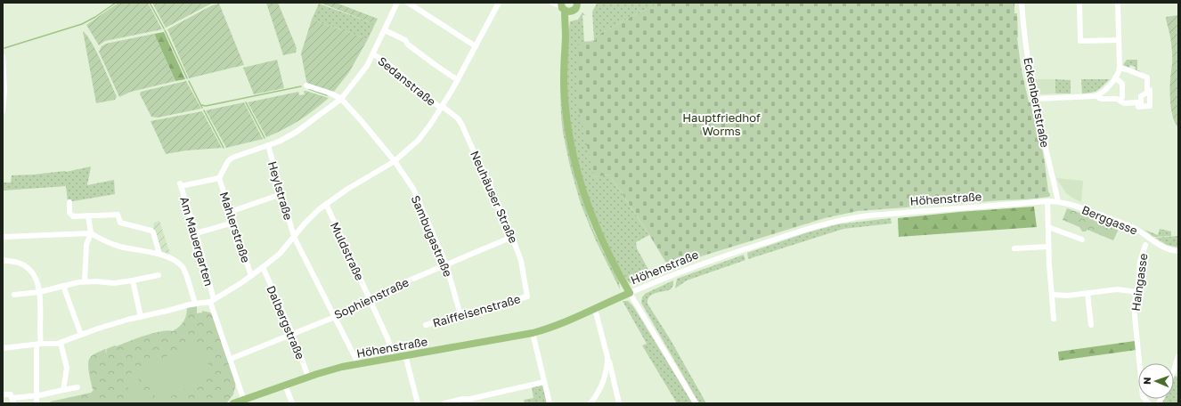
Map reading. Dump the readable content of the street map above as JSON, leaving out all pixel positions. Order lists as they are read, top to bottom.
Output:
{
  "streets": {
    "main road": ["Höhenstraße"],
    "street": [
      "Sedanstraße",
      "Eckenbertstraße",
      "Heylstraße",
      "Neuhäuser Straße",
      "Berggasse",
      "Mahlerstraße",
      "Sambugastraße",
      "Am Mauergarten",
      "Muldstraße",
      "Haingasse",
      "Sophienstraße",
      "Raiffeisenstraße",
      "Dalbergstraße"
    ]
  },
  "crossings": [
    ["Sedanstraße", "Neuhäuser Straße"],
    ["Eckenbertstraße", "Höhenstraße"],
    ["Eckenbertstraße", "Berggasse"],
    ["Heylstraße", "Höhenstraße"],
    ["Heylstraße", "Sophienstraße"],
    ["Neuhäuser Straße", "Sophienstraße"],
    ["Neuhäuser Straße", "Raiffeisenstraße"],
    ["Höhenstraße", "Berggasse"],
    ["Höhenstraße", "Am Mauergarten"],
    ["Höhenstraße", "Muldstraße"],
    ["Höhenstraße", "Dalbergstraße"],
    ["Mahlerstraße", "Am Mauergarten"],
    ["Sambugastraße", "Sophienstraße"],
    ["Sambugastraße", "Raiffeisenstraße"],
    ["Am Mauergarten", "Sophienstraße"],
    ["Muldstraße", "Sophienstraße"],
    ["Sophienstraße", "Dalbergstraße"]
  ],
  "parks": ["Hauptfriedhof Worms"],
  "north": "left"
}
